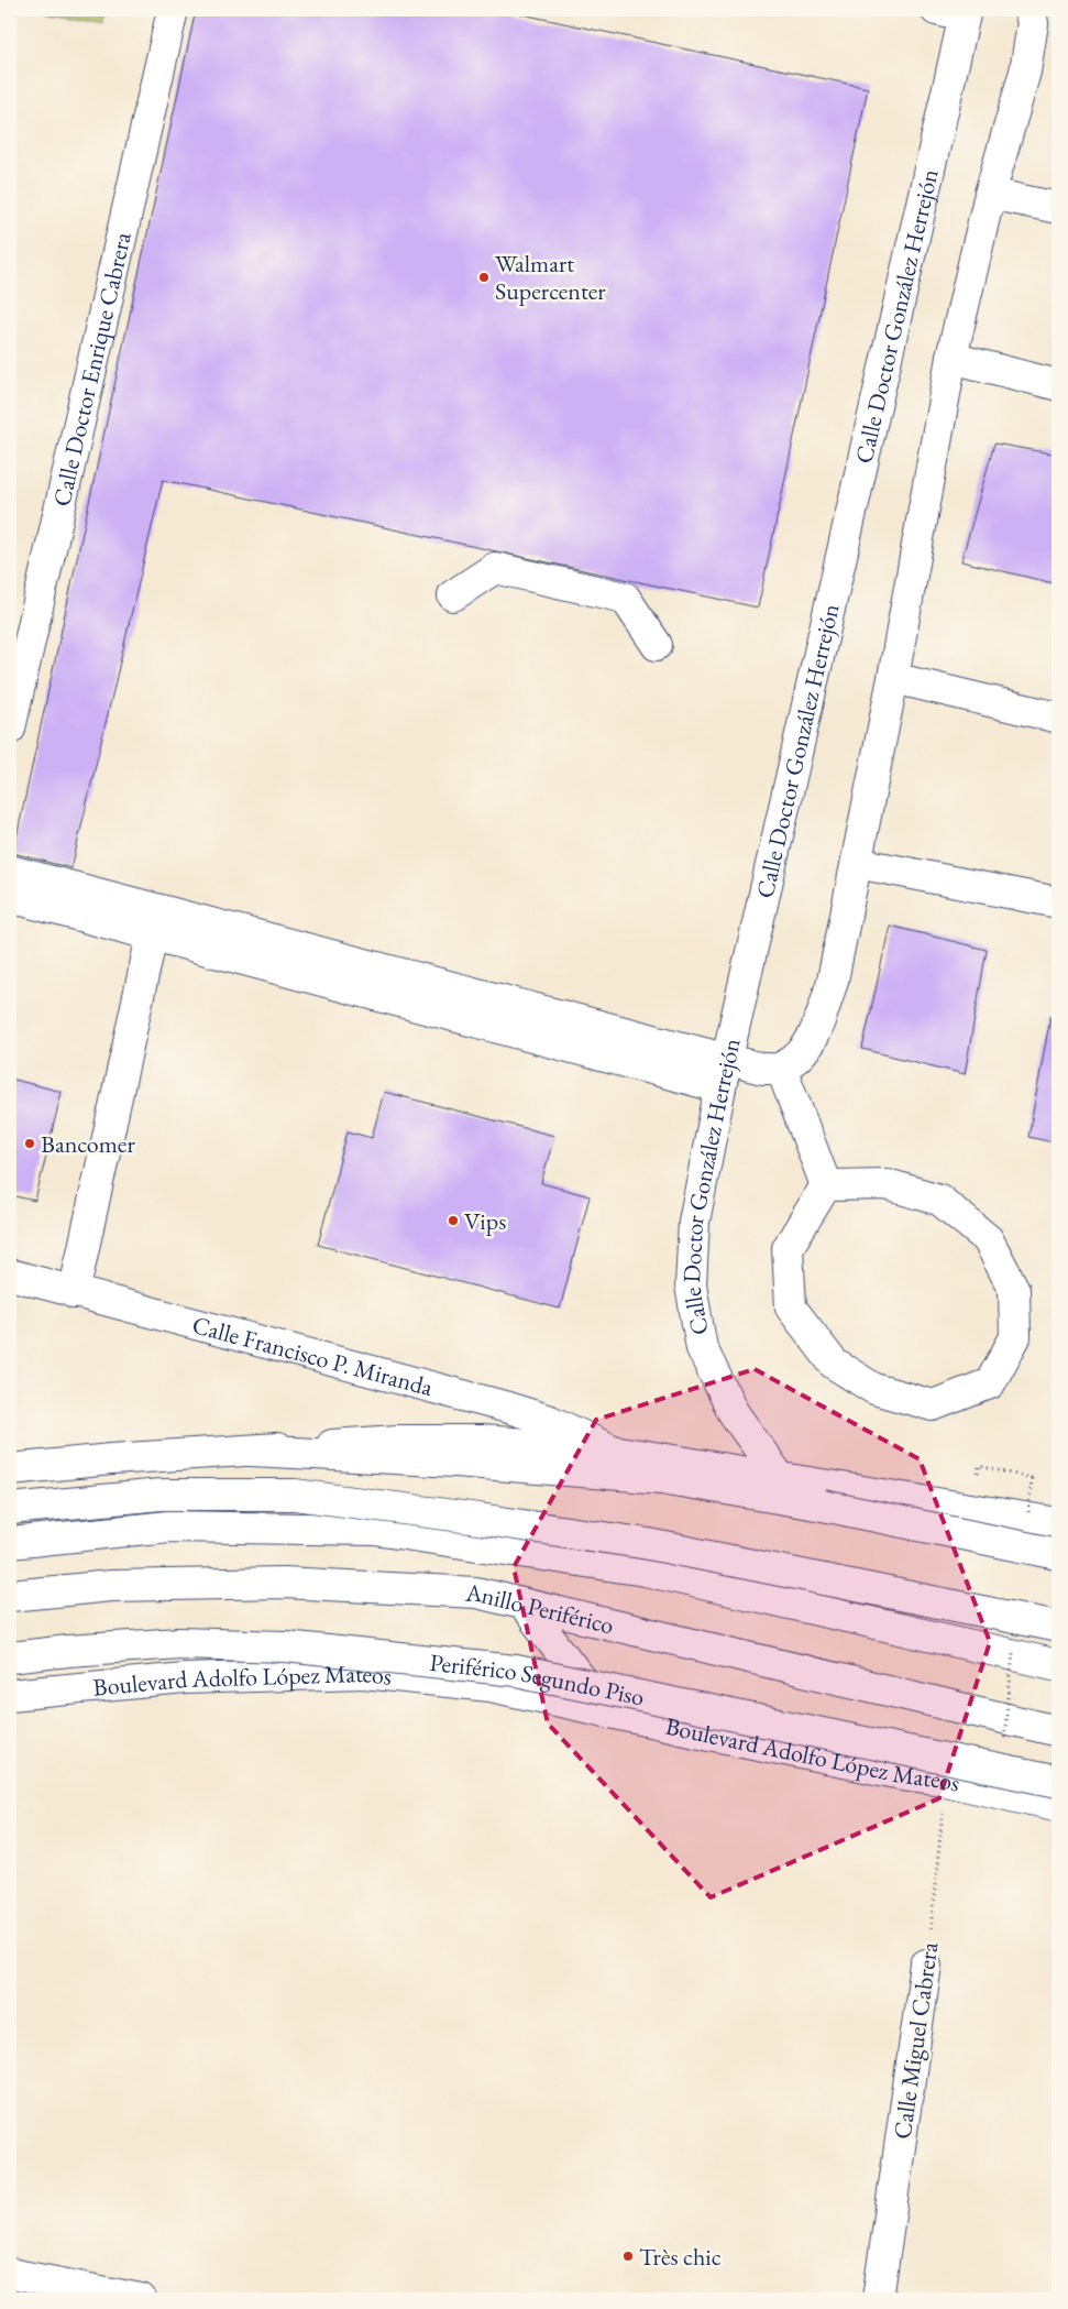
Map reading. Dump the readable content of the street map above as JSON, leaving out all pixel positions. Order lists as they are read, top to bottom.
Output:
{
  "streets": {
    "main road": [
      "Calle Doctor González Herrejón",
      "Calle Doctor Enrique Cabrera",
      "Calle Francisco P. Miranda",
      "Anillo Periférico",
      "Periférico Segundo Piso",
      "Boulevard Adolfo López Mateos",
      "Calle Miguel Cabrera"
    ]
  },
  "crossings": [
    ["Boulevard Adolfo López Mateos", "Calle Miguel Cabrera"]
  ],
  "places": [
    "Walmart Supercenter",
    "Bancomer",
    "Vips",
    "Très chic"
  ]
}
